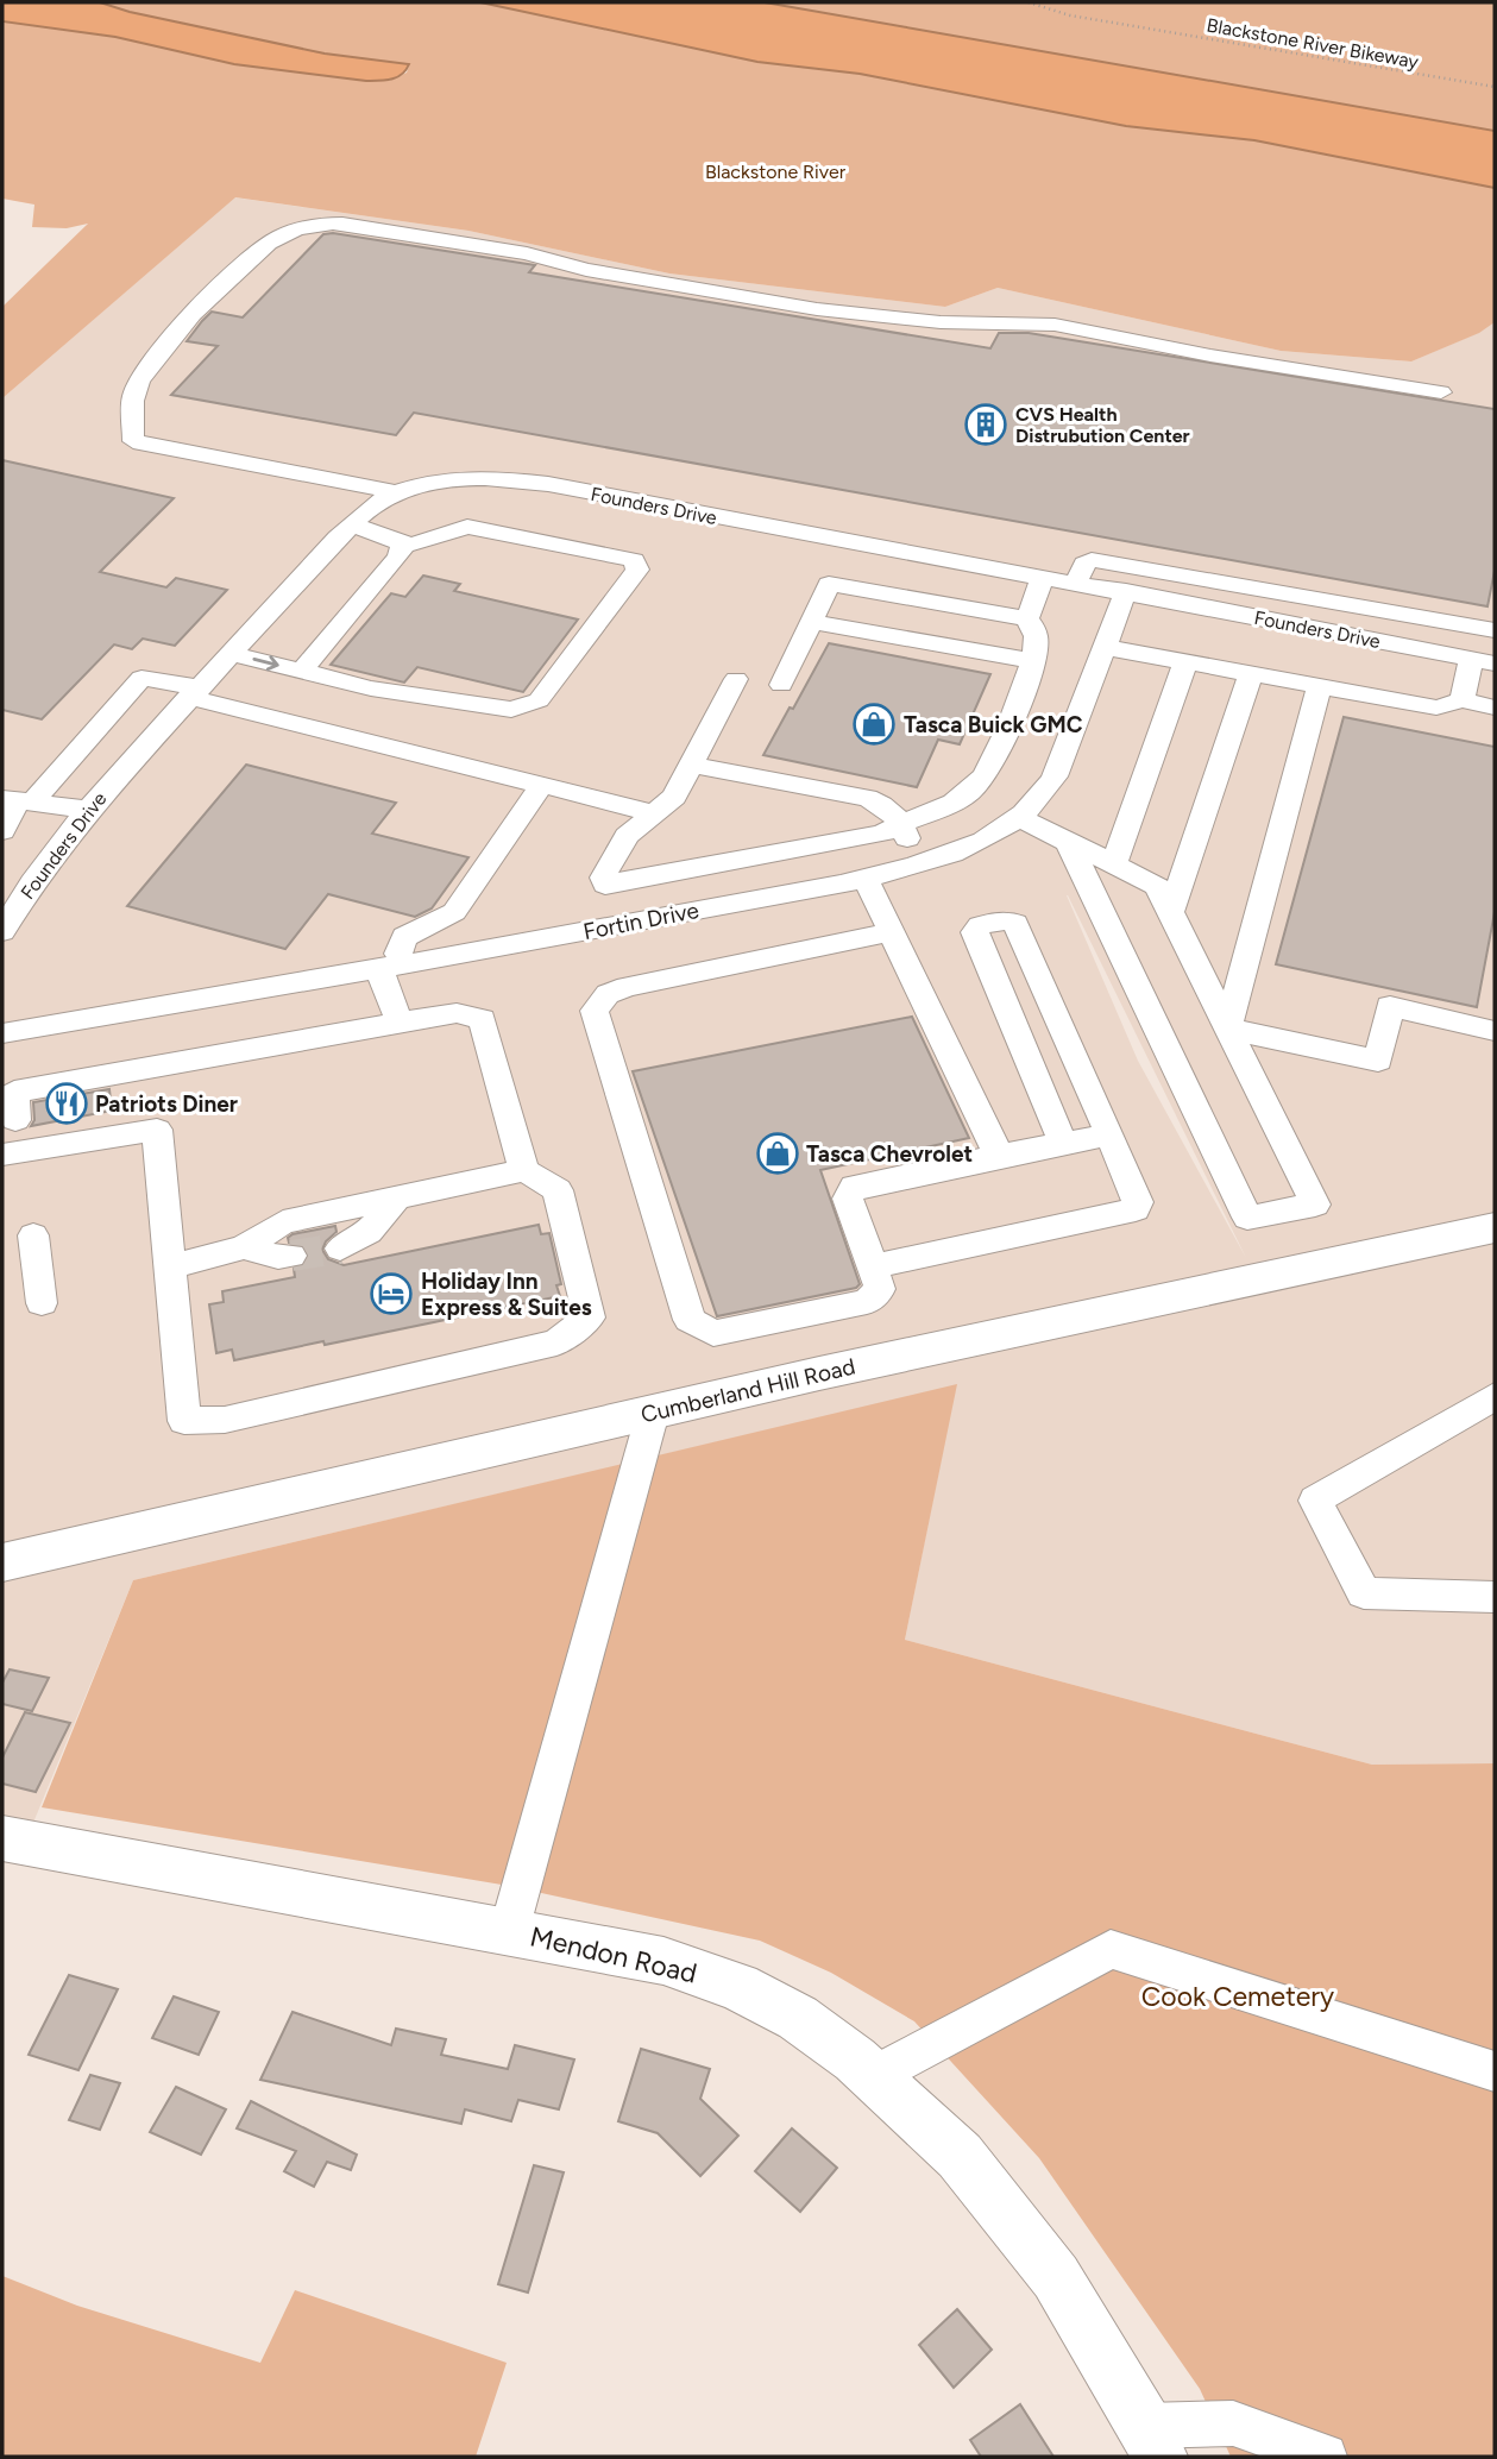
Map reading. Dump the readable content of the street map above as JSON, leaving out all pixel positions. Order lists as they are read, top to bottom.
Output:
{
  "streets": {
    "main road": ["Cumberland Hill Road", "Mendon Road"],
    "street": ["Founders Drive", "Fortin Drive"],
    "path": ["Blackstone River Bikeway"]
  },
  "crossings": [
    ["Founders Drive", "Fortin Drive"]
  ],
  "parks": ["Blackstone River", "Cook Cemetery"],
  "places": {
    "building": ["CVS Health Distrubution Center"],
    "shop": ["Tasca Buick GMC", "Tasca Chevrolet"],
    "restaurant": ["Patriots Diner"],
    "hotel": ["Holiday Inn Express & Suites"]
  }
}
